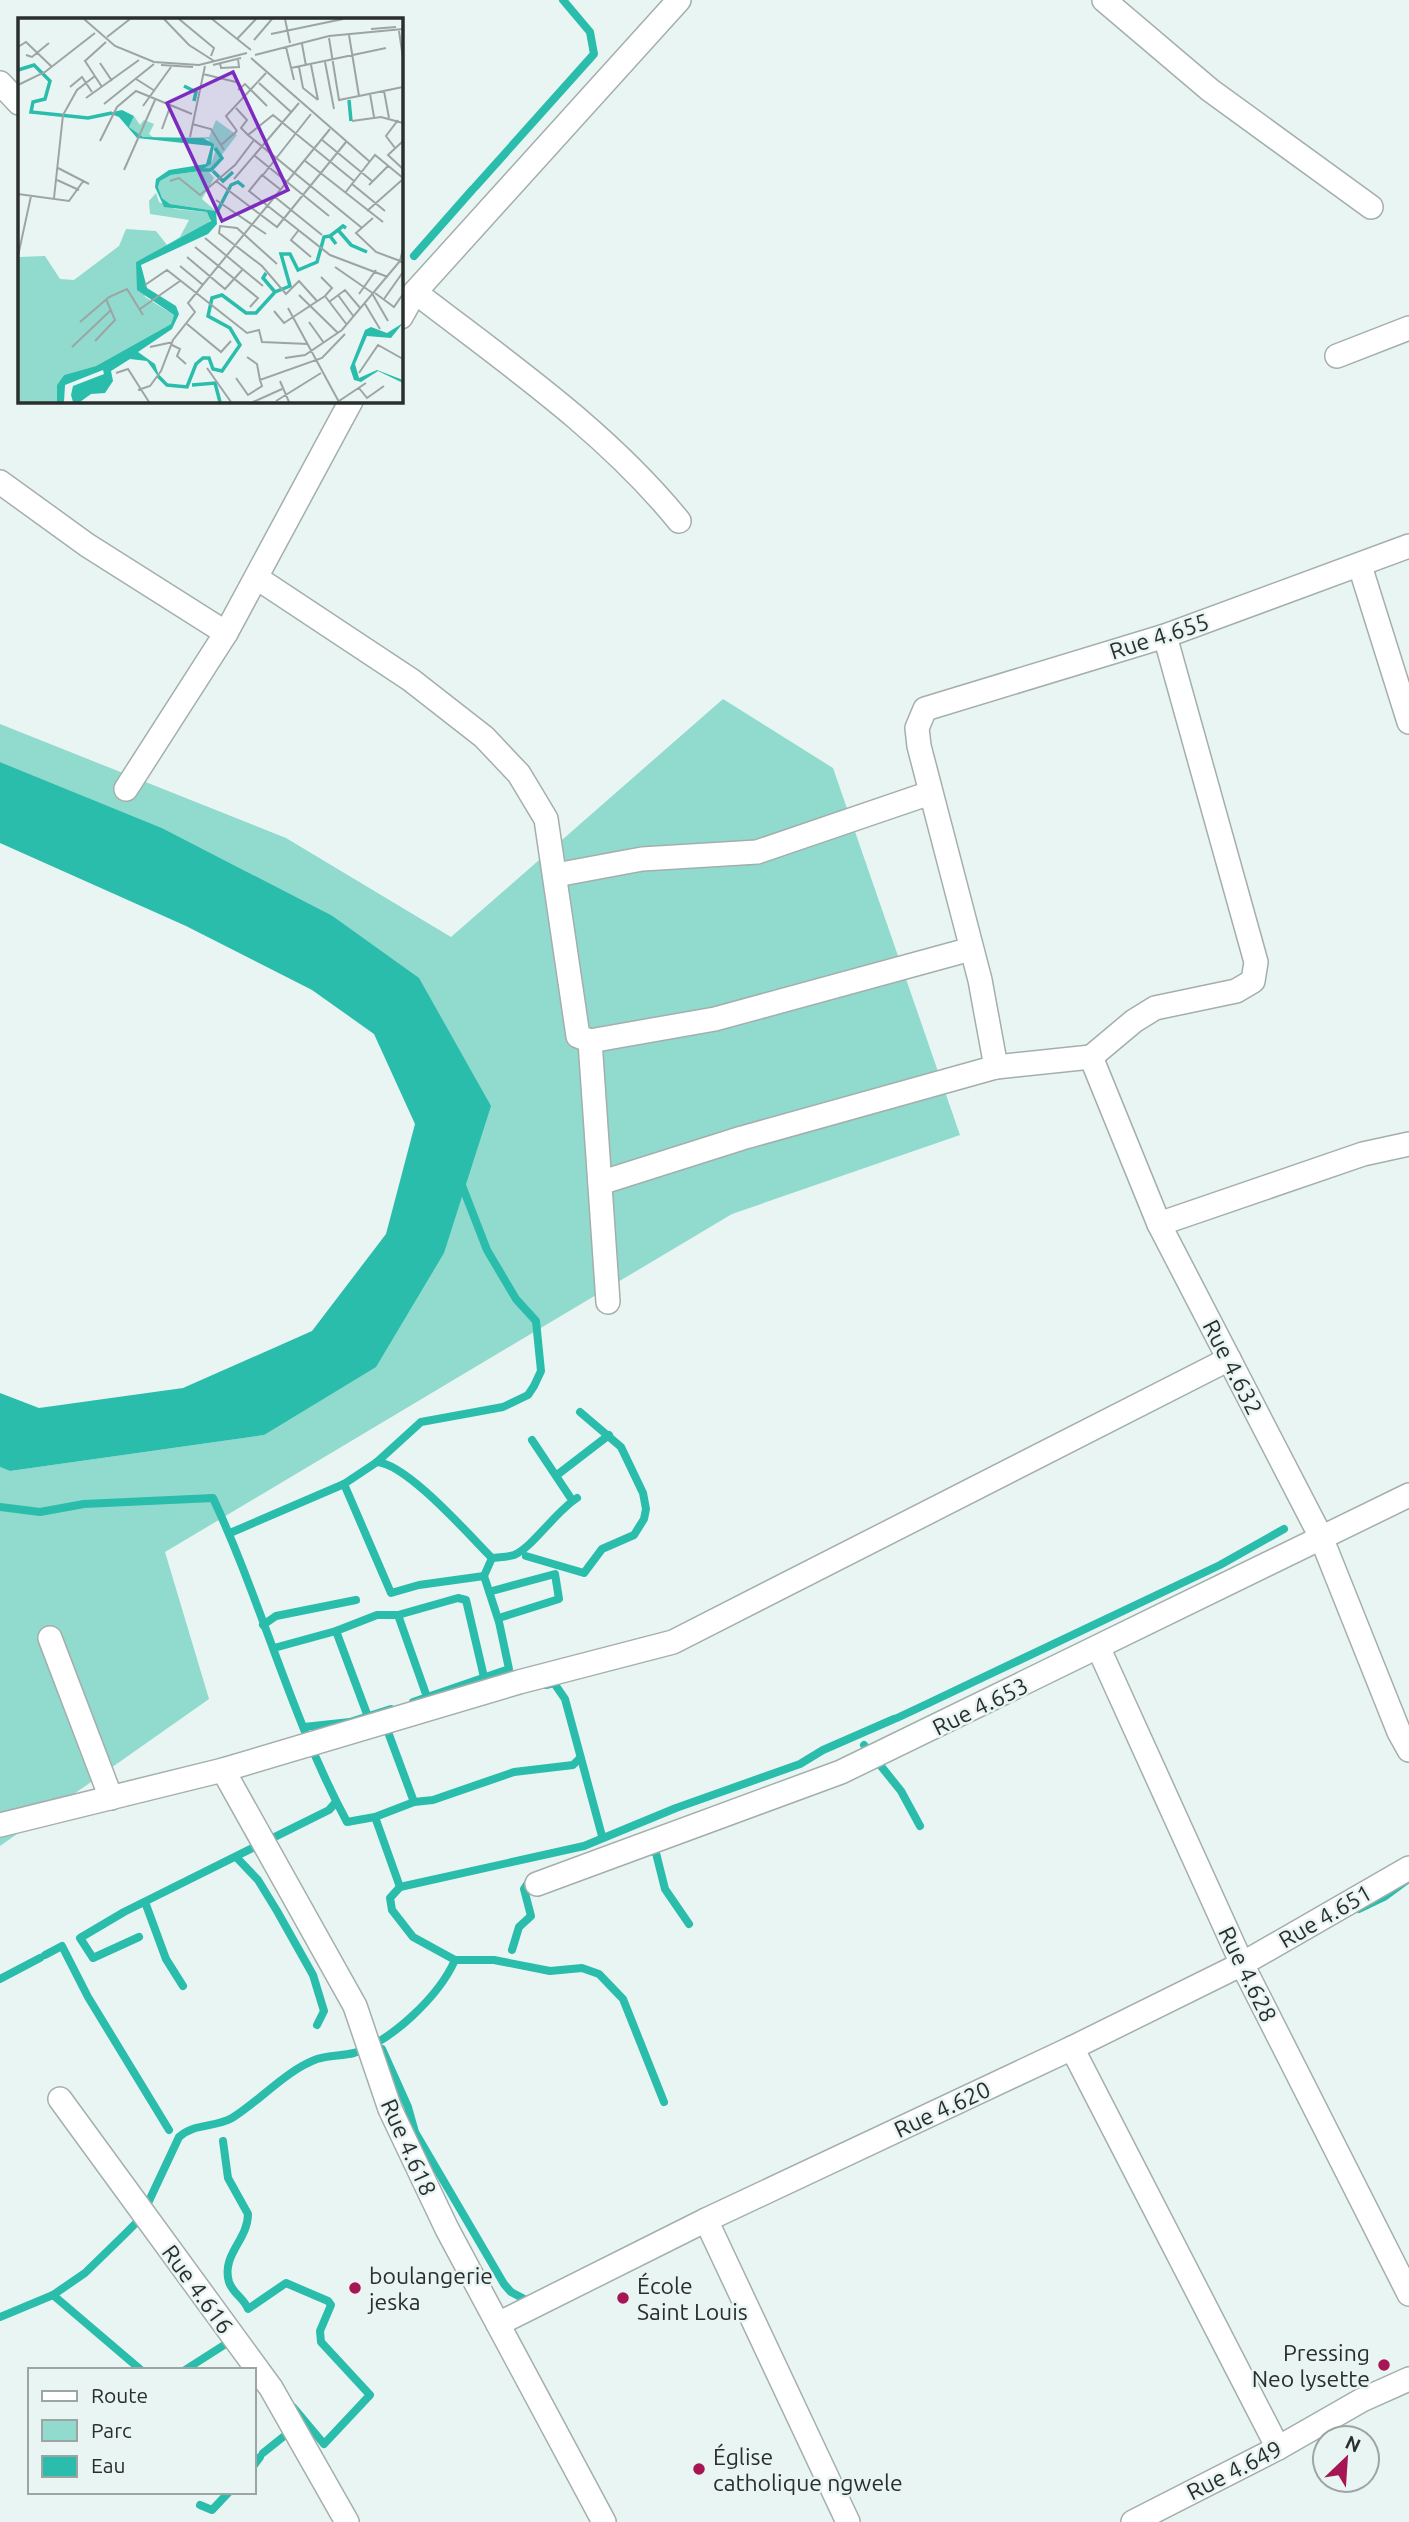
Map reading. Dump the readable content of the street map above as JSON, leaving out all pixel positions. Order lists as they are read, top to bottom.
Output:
{
  "streets": {
    "street": [
      "Rue 4.655",
      "Rue 4.632",
      "Rue 4.653",
      "Rue 4.651",
      "Rue 4.628",
      "Rue 4.620",
      "Rue 4.618",
      "Rue 4.616",
      "Rue 4.649"
    ]
  },
  "crossings": [
    ["Rue 4.632", "Rue 4.653"],
    ["Rue 4.653", "Rue 4.628"],
    ["Rue 4.651", "Rue 4.628"],
    ["Rue 4.651", "Rue 4.620"],
    ["Rue 4.620", "Rue 4.618"]
  ],
  "places": [
    "boulangerie jeska",
    "École Saint Louis",
    "Pressing Neo lysette",
    "Église catholique ngwele"
  ],
  "legend": ["Route", "Parc", "Eau"],
  "north": "top right"
}
